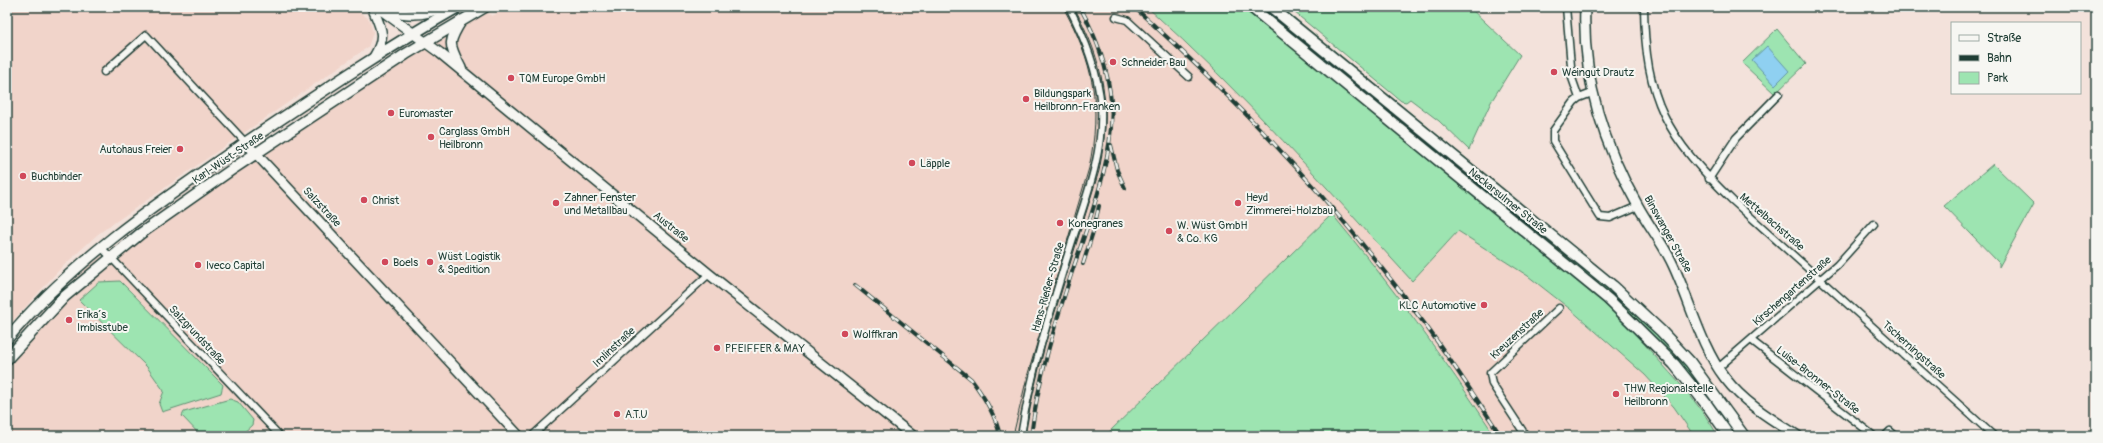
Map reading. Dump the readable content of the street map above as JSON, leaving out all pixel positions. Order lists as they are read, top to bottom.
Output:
{
  "streets": {
    "main road": [
      "Karl-Wüst-Straße",
      "Neckarsulmer Straße",
      "Salzstraße",
      "Austraße",
      "Binswanger Straße"
    ],
    "street": [
      "Mettelbachstraße",
      "Hans-Rießer-Straße",
      "Kirschengartenstraße",
      "Kreuzenstraße",
      "Salzgrundstraße",
      "Imlinstraße",
      "Tscherningstraße",
      "Luise-Bronner-Straße"
    ]
  },
  "crossings": [
    ["Karl-Wüst-Straße", "Salzstraße"],
    ["Karl-Wüst-Straße", "Austraße"],
    ["Karl-Wüst-Straße", "Salzgrundstraße"],
    ["Mettelbachstraße", "Kirschengartenstraße"],
    ["Mettelbachstraße", "Tscherningstraße"],
    ["Austraße", "Imlinstraße"],
    ["Binswanger Straße", "Kirschengartenstraße"],
    ["Kirschengartenstraße", "Tscherningstraße"],
    ["Kirschengartenstraße", "Luise-Bronner-Straße"]
  ],
  "places": [
    "Schneider Bau",
    "Weingut Drautz",
    "TQM Europe GmbH",
    "Bildungspark Heilbronn-Franken",
    "Euromaster",
    "Carglass GmbH Heilbronn",
    "Autohaus Freier",
    "Läpple",
    "Buchbinder",
    "Christ",
    "Zahner Fenster und Metallbau",
    "Heyd Zimmerei-Holzbau",
    "Konegranes",
    "W. Wüst GmbH & Co. KG",
    "Boels",
    "Wüst Logistik & Spedition",
    "Iveco Capital",
    "KLC Automotive",
    "Erika´s Imbisstube",
    "Wolffkran",
    "PFEIFFER & MAY",
    "THW Regionalstelle Heilbronn",
    "A.T.U"
  ],
  "legend": ["Straße", "Bahn", "Park"]
}
